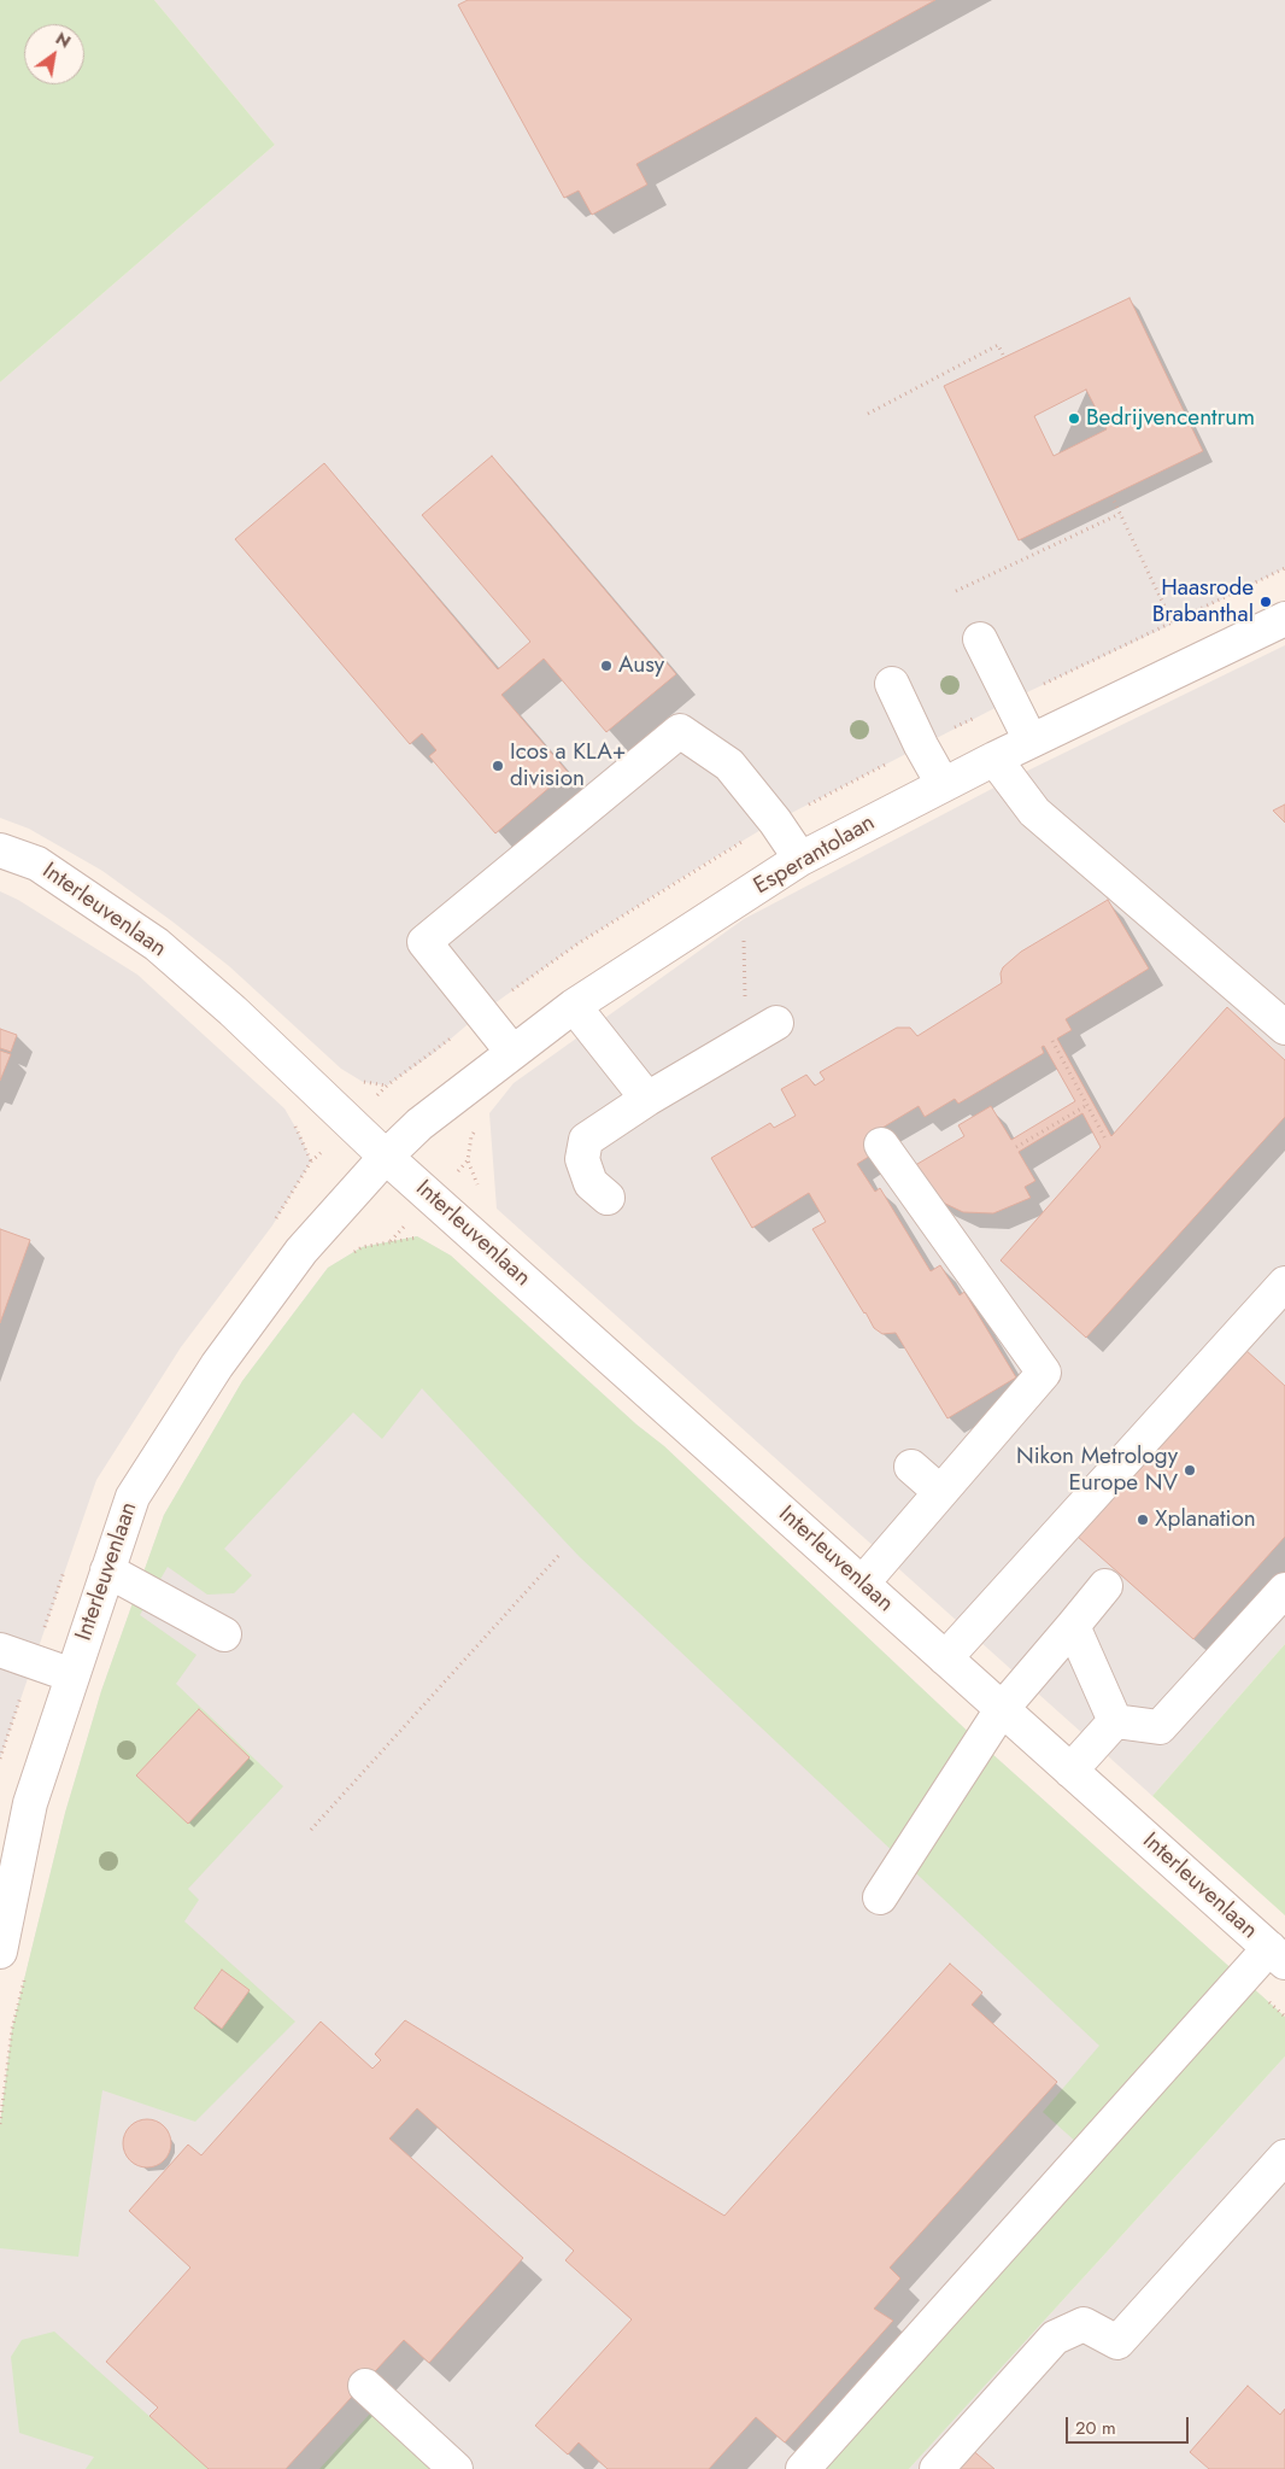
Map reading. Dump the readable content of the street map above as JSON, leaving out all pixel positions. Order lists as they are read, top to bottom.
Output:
{
  "streets": {
    "street": ["Esperantolaan", "Interleuvenlaan"]
  },
  "crossings": [
    ["Esperantolaan", "Interleuvenlaan"]
  ],
  "places": [
    "Bedrijvencentrum",
    "Haasrode Brabanthal",
    "Ausy",
    "Icos a KLA+ division",
    "Nikon Metrology Europe NV",
    "Xplanation"
  ],
  "scale_bar": "20 m",
  "north": "top right"
}
